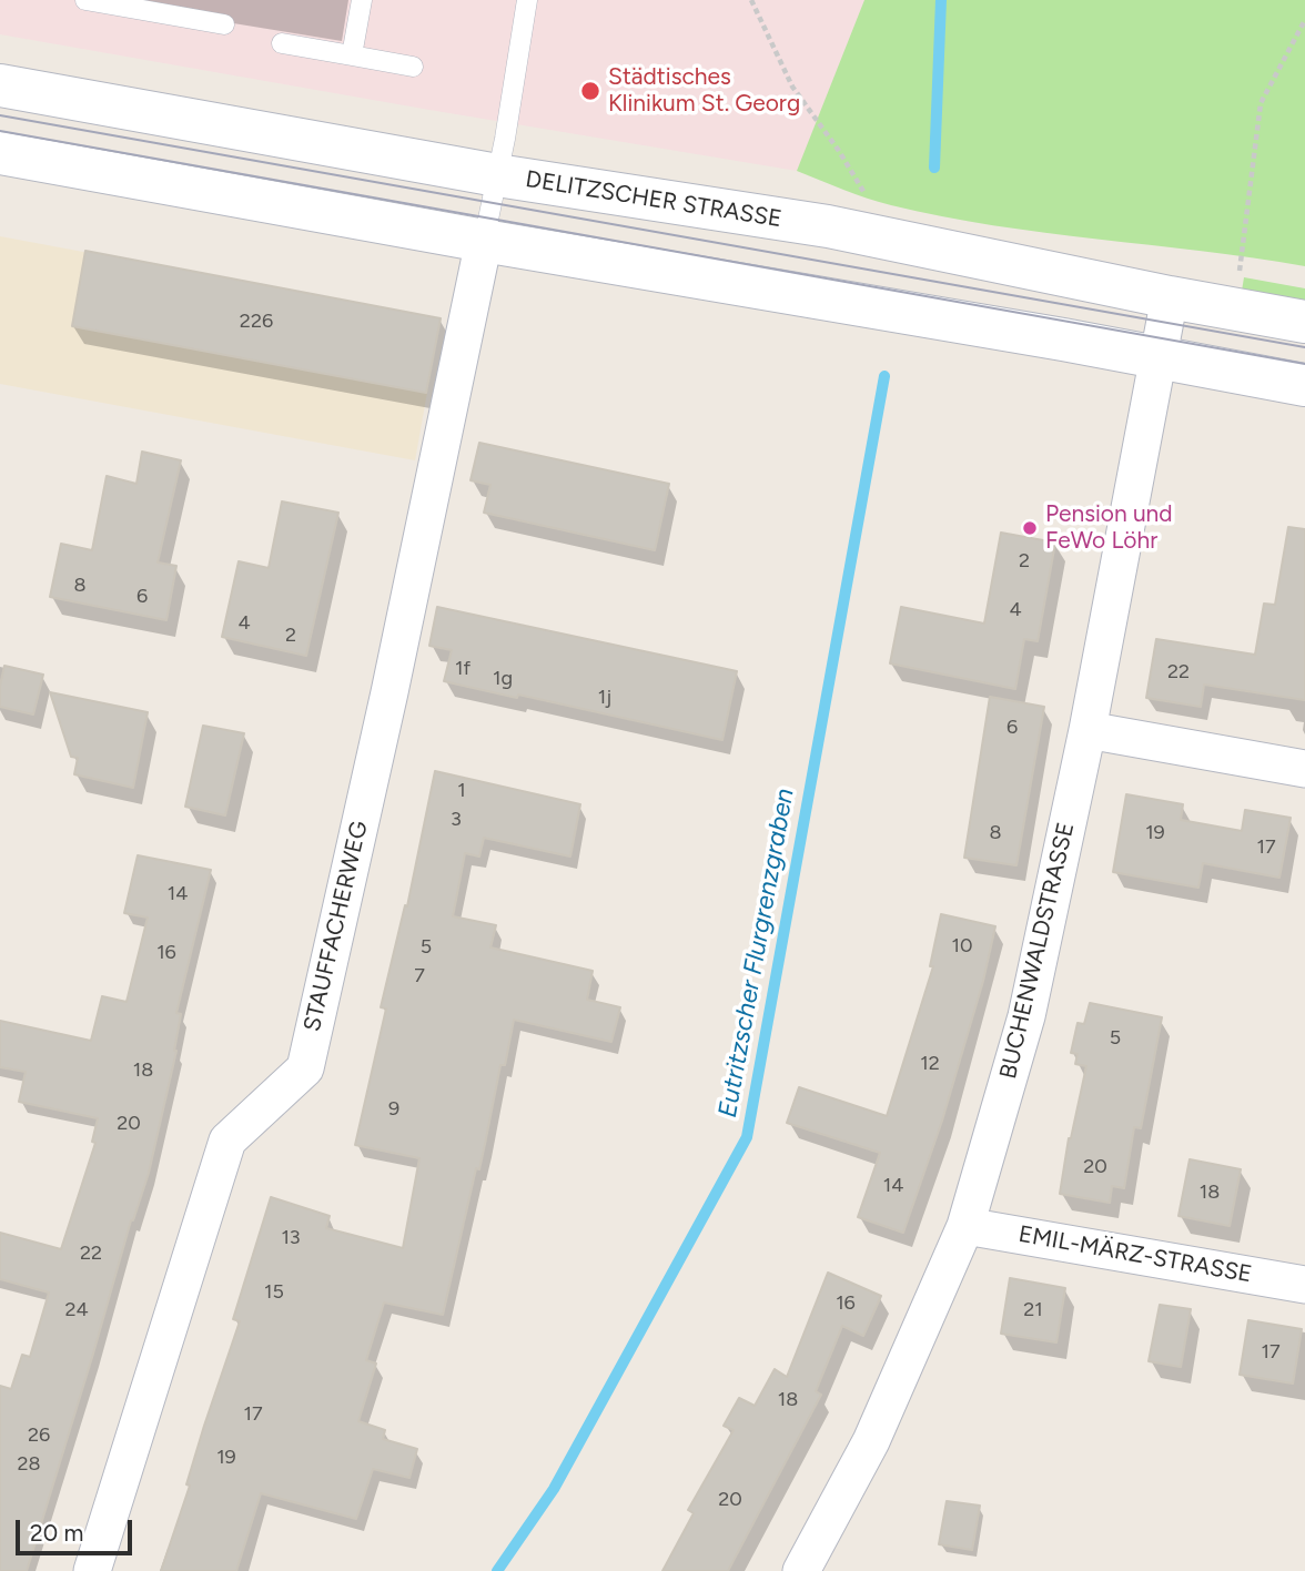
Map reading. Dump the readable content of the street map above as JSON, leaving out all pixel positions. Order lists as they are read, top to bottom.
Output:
{
  "streets": {
    "main road": ["DELITZSCHER STRASSE"],
    "street": ["STAUFFACHERWEG", "BUCHENWALDSTRASSE", "EMIL-MÄRZ-STRASSE"]
  },
  "crossings": [
    ["DELITZSCHER STRASSE", "BUCHENWALDSTRASSE"],
    ["BUCHENWALDSTRASSE", "EMIL-MÄRZ-STRASSE"]
  ],
  "water": ["Eutritzscher Flurgrenzgraben"],
  "places": ["Städtisches Klinikum St. Georg", "Pension und FeWo Löhr"],
  "house_numbers": [
    "226",
    "2",
    "8",
    "6",
    "4",
    "4",
    "2",
    "1f",
    "22",
    "1g",
    "1j",
    "6",
    "1",
    "3",
    "8",
    "19",
    "17",
    "14",
    "10",
    "5",
    "16",
    "7",
    "5",
    "12",
    "18",
    "9",
    "20",
    "20",
    "14",
    "18",
    "13",
    "22",
    "15",
    "16",
    "24",
    "21",
    "17",
    "18",
    "17",
    "26",
    "19",
    "28",
    "20"
  ],
  "scale_bar": "20 m"
}
